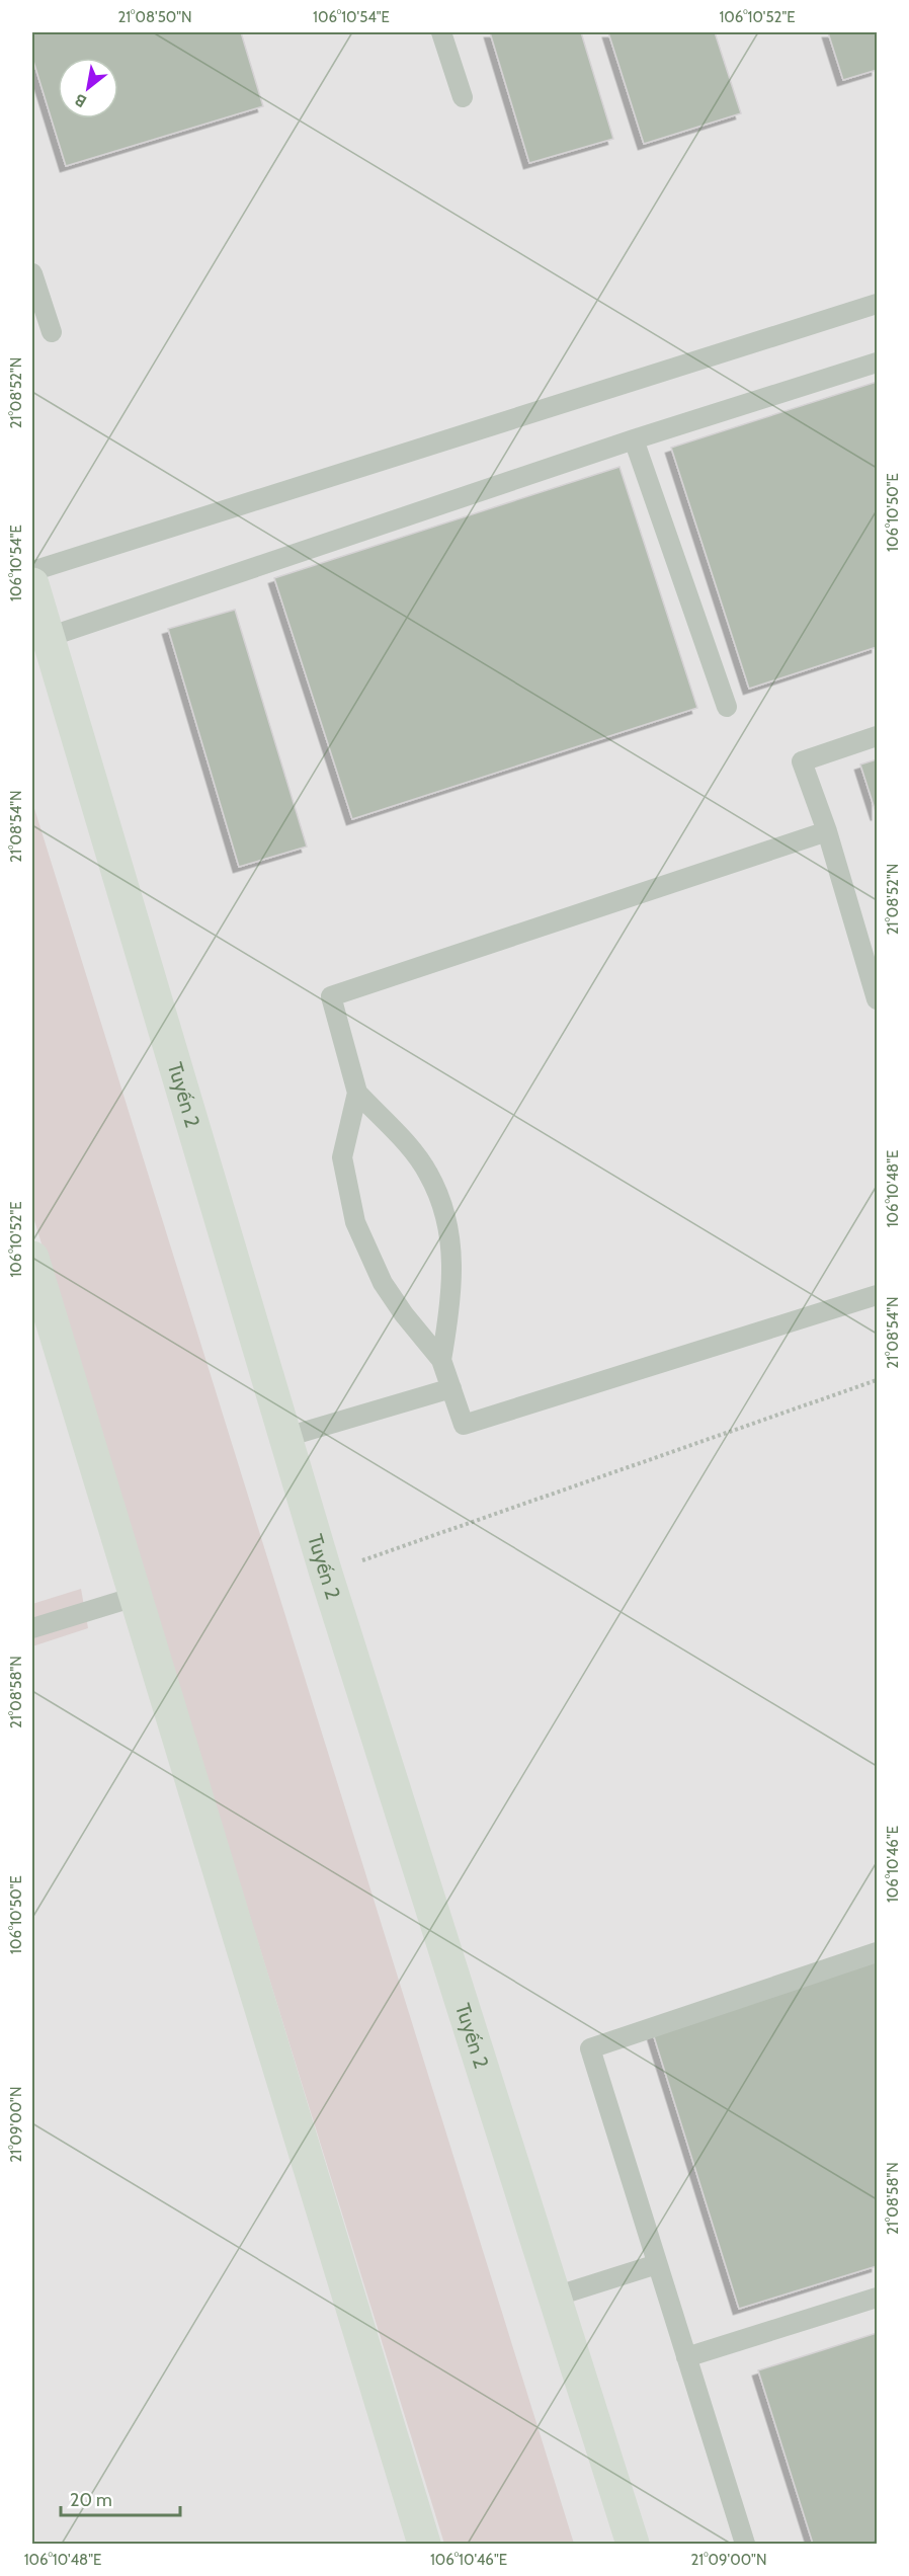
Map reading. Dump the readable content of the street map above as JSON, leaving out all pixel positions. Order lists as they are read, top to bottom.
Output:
{
  "streets": {
    "main road": ["Tuyến 2"]
  },
  "scale_bar": "20 m",
  "north": "bottom left",
  "coordinates": [
    "21°08'50\"N",
    "106°10'54\"E",
    "106°10'52\"E",
    "21°08'52\"N",
    "106°10'50\"E",
    "21°08'54\"N",
    "106°10'48\"E",
    "21°08'58\"N",
    "106°10'46\"E",
    "21°09'00\"N"
  ]
}
